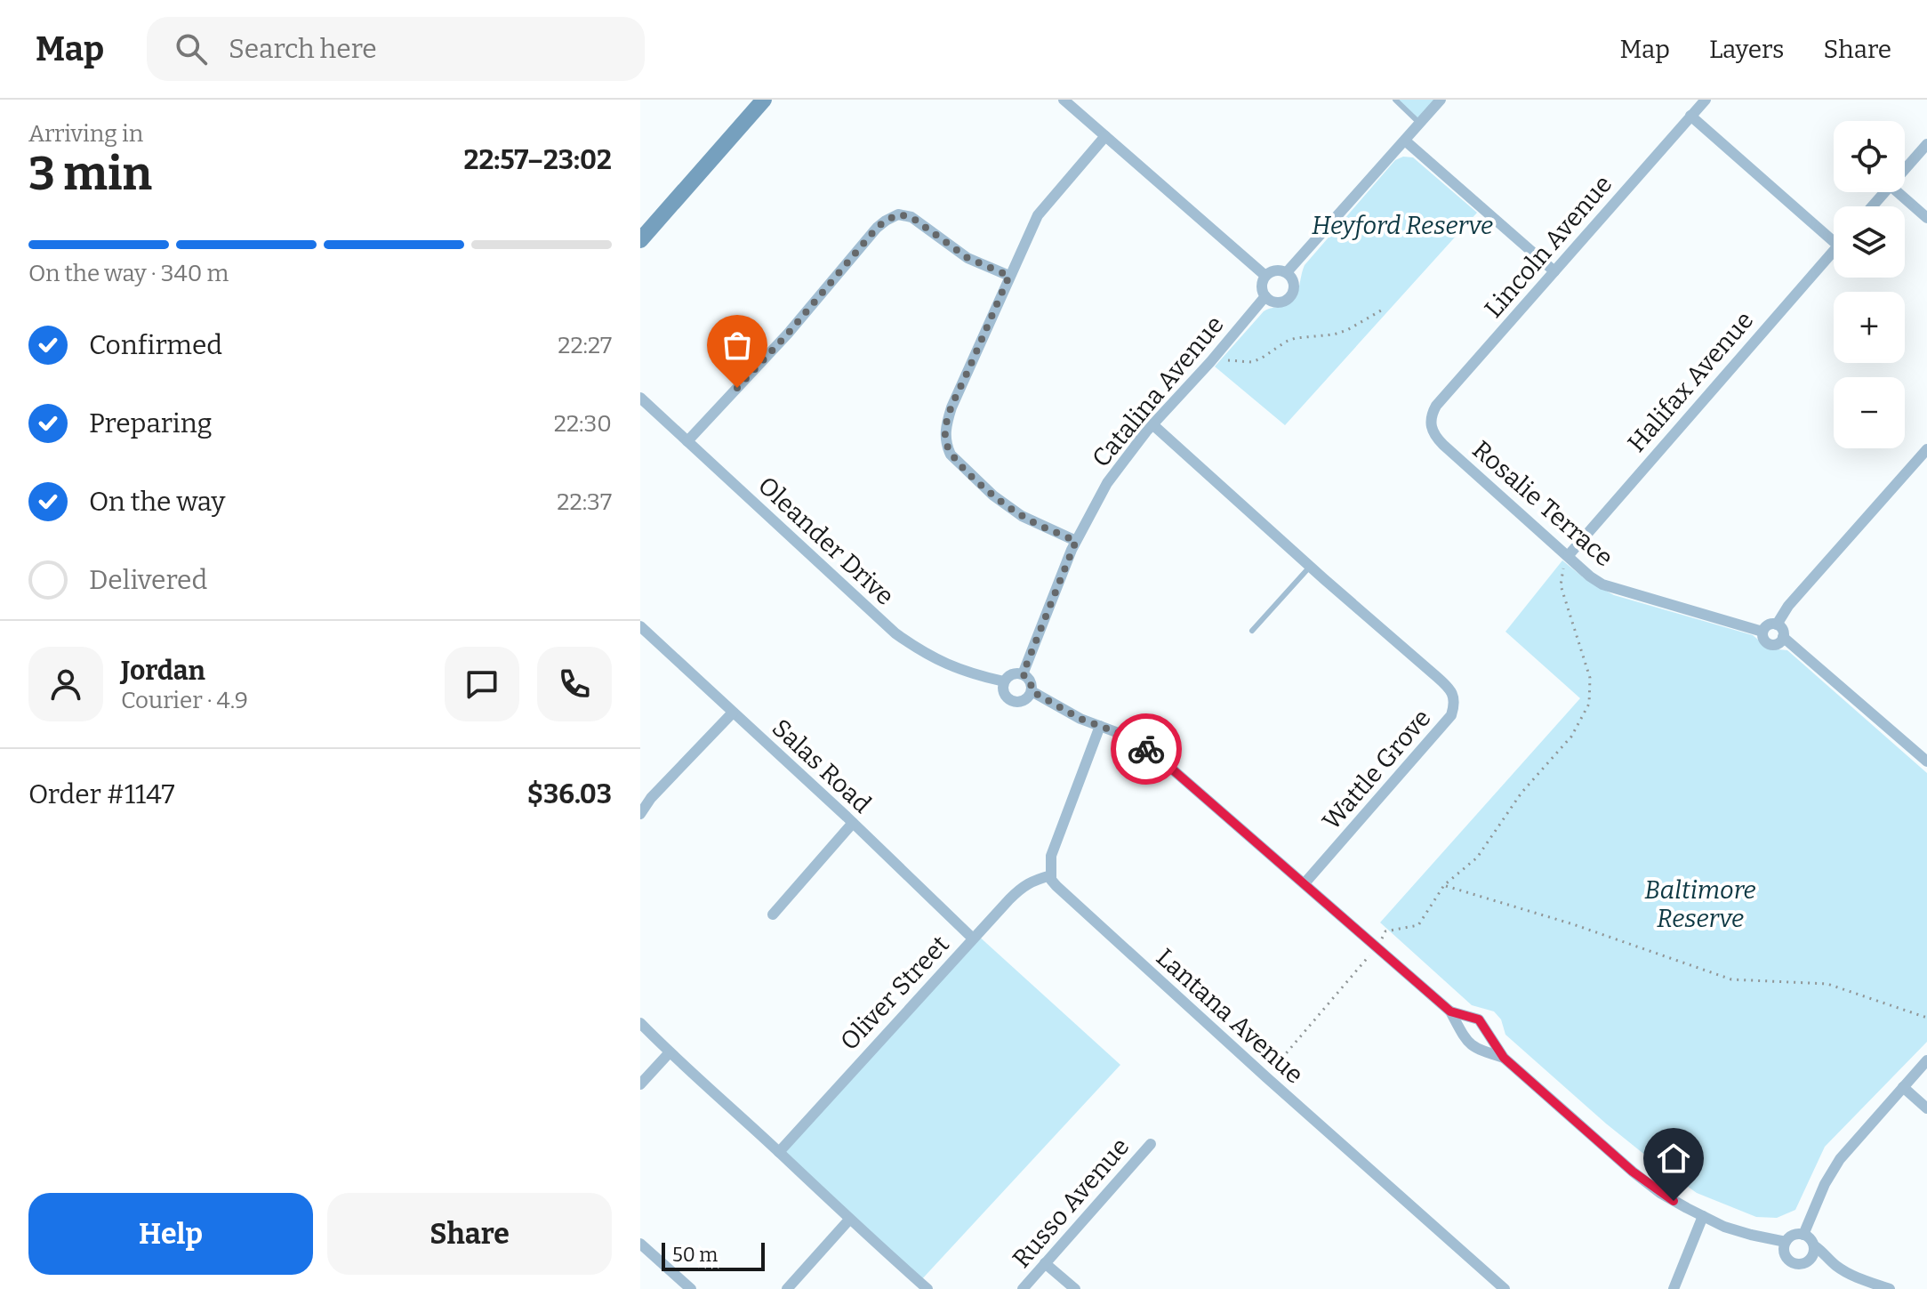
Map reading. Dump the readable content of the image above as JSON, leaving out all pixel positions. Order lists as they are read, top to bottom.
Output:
{
  "streets": {
    "street": [
      "Lincoln Avenue",
      "Halifax Avenue",
      "Catalina Avenue",
      "Rosalie Terrace",
      "Oleander Drive",
      "Salas Road",
      "Wattle Grove",
      "Oliver Street",
      "Lantana Avenue",
      "Russo Avenue"
    ]
  },
  "crossings": [
    ["Lincoln Avenue", "Rosalie Terrace"],
    ["Halifax Avenue", "Rosalie Terrace"],
    ["Catalina Avenue", "Oleander Drive"],
    ["Catalina Avenue", "Wattle Grove"],
    ["Salas Road", "Oliver Street"],
    ["Oliver Street", "Lantana Avenue"]
  ],
  "parks": ["Heyford Reserve", "Baltimore Reserve"],
  "scale_bar": "50 m",
  "page": {
    "header": "Map",
    "search": "Search here",
    "nav": ["Map", "Layers", "Share"],
    "heading": ["3 min", "Arriving in", "22:57–23:02"],
    "panel": [
      "Jordan",
      "Courier · 4.9",
      "Order #1147",
      "$36.03"
    ],
    "map_buttons": ["+", "−"],
    "bar": "On the way · 340 m",
    "list": [
      ["Confirmed", "22:27"],
      ["Preparing", "22:30"],
      ["On the way", "22:37"],
      "Delivered"
    ],
    "buttons": ["Help", "Share"],
    "scale": "50 m"
  }
}
